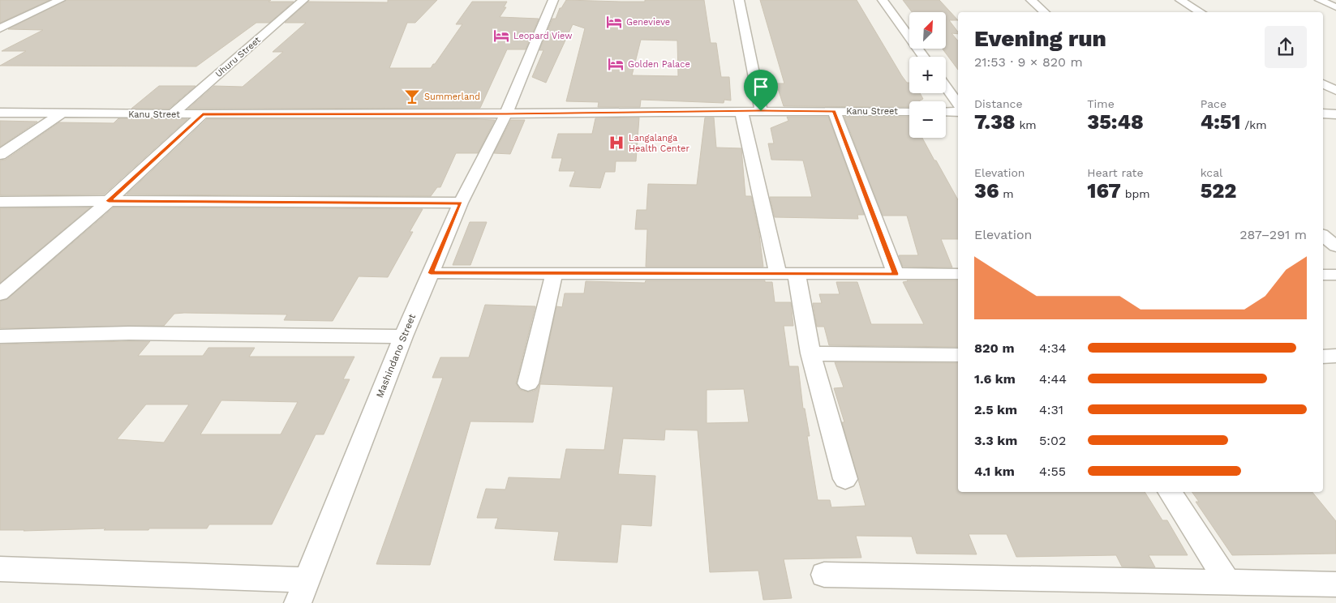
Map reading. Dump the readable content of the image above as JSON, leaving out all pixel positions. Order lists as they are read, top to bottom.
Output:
{
  "streets": {
    "street": ["Uhuru Street", "Kanu Street", "Mashindano Street"]
  },
  "crossings": [
    ["Uhuru Street", "Kanu Street"],
    ["Kanu Street", "Mashindano Street"]
  ],
  "places": {
    "hotel": ["Genevieve", "Leopard View", "Golden Palace"],
    "bar": ["Summerland"],
    "hospital": ["Langalanga Health Center"]
  },
  "north": "top right",
  "page": {
    "map_buttons": ["+", "−"],
    "heading": ["Evening run", "21:53 · 9 × 820 m"],
    "stats": [
      ["Distance", "7.38 km"],
      ["Time", "35:48"],
      ["Pace", "4:51 /km"],
      ["Elevation", "36 m"],
      ["Heart rate", "167 bpm"],
      ["kcal", "522"]
    ],
    "chart": ["Elevation", "287–291 m"],
    "list": [
      {
        "name": "820 m",
        "note": "4:34"
      },
      {
        "name": "1.6 km",
        "note": "4:44"
      },
      {
        "name": "2.5 km",
        "note": "4:31"
      },
      {
        "name": "3.3 km",
        "note": "5:02"
      },
      {
        "name": "4.1 km",
        "note": "4:55"
      }
    ]
  }
}
